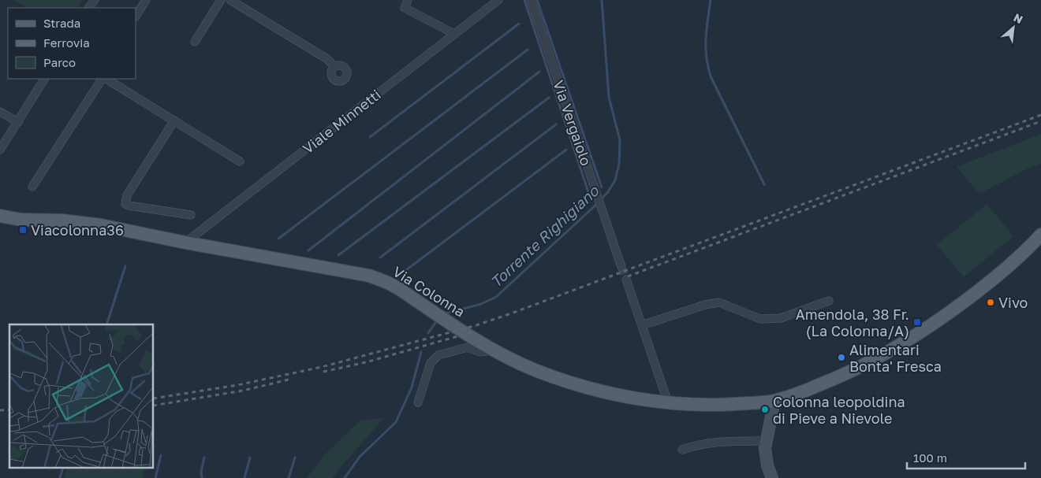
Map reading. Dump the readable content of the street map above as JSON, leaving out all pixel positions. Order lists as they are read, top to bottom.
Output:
{
  "streets": {
    "main road": ["Via Colonna"],
    "street": ["Viale Minnetti", "Via Vergaiolo"]
  },
  "crossings": [
    ["Viale Minnetti", "Via Colonna"]
  ],
  "water": ["Torrente Righigiano"],
  "places": {
    "transit": ["Viacolonna36", "Amendola, 38 Fr. (La Colonna/A)"],
    "other": ["Vivo", "Alimentari Bonta' Fresca", "Colonna leopoldina di Pieve a Nievole"]
  },
  "legend": ["Strada", "Ferrovia", "Parco"],
  "scale_bar": "100 m",
  "north": "top right"
}
